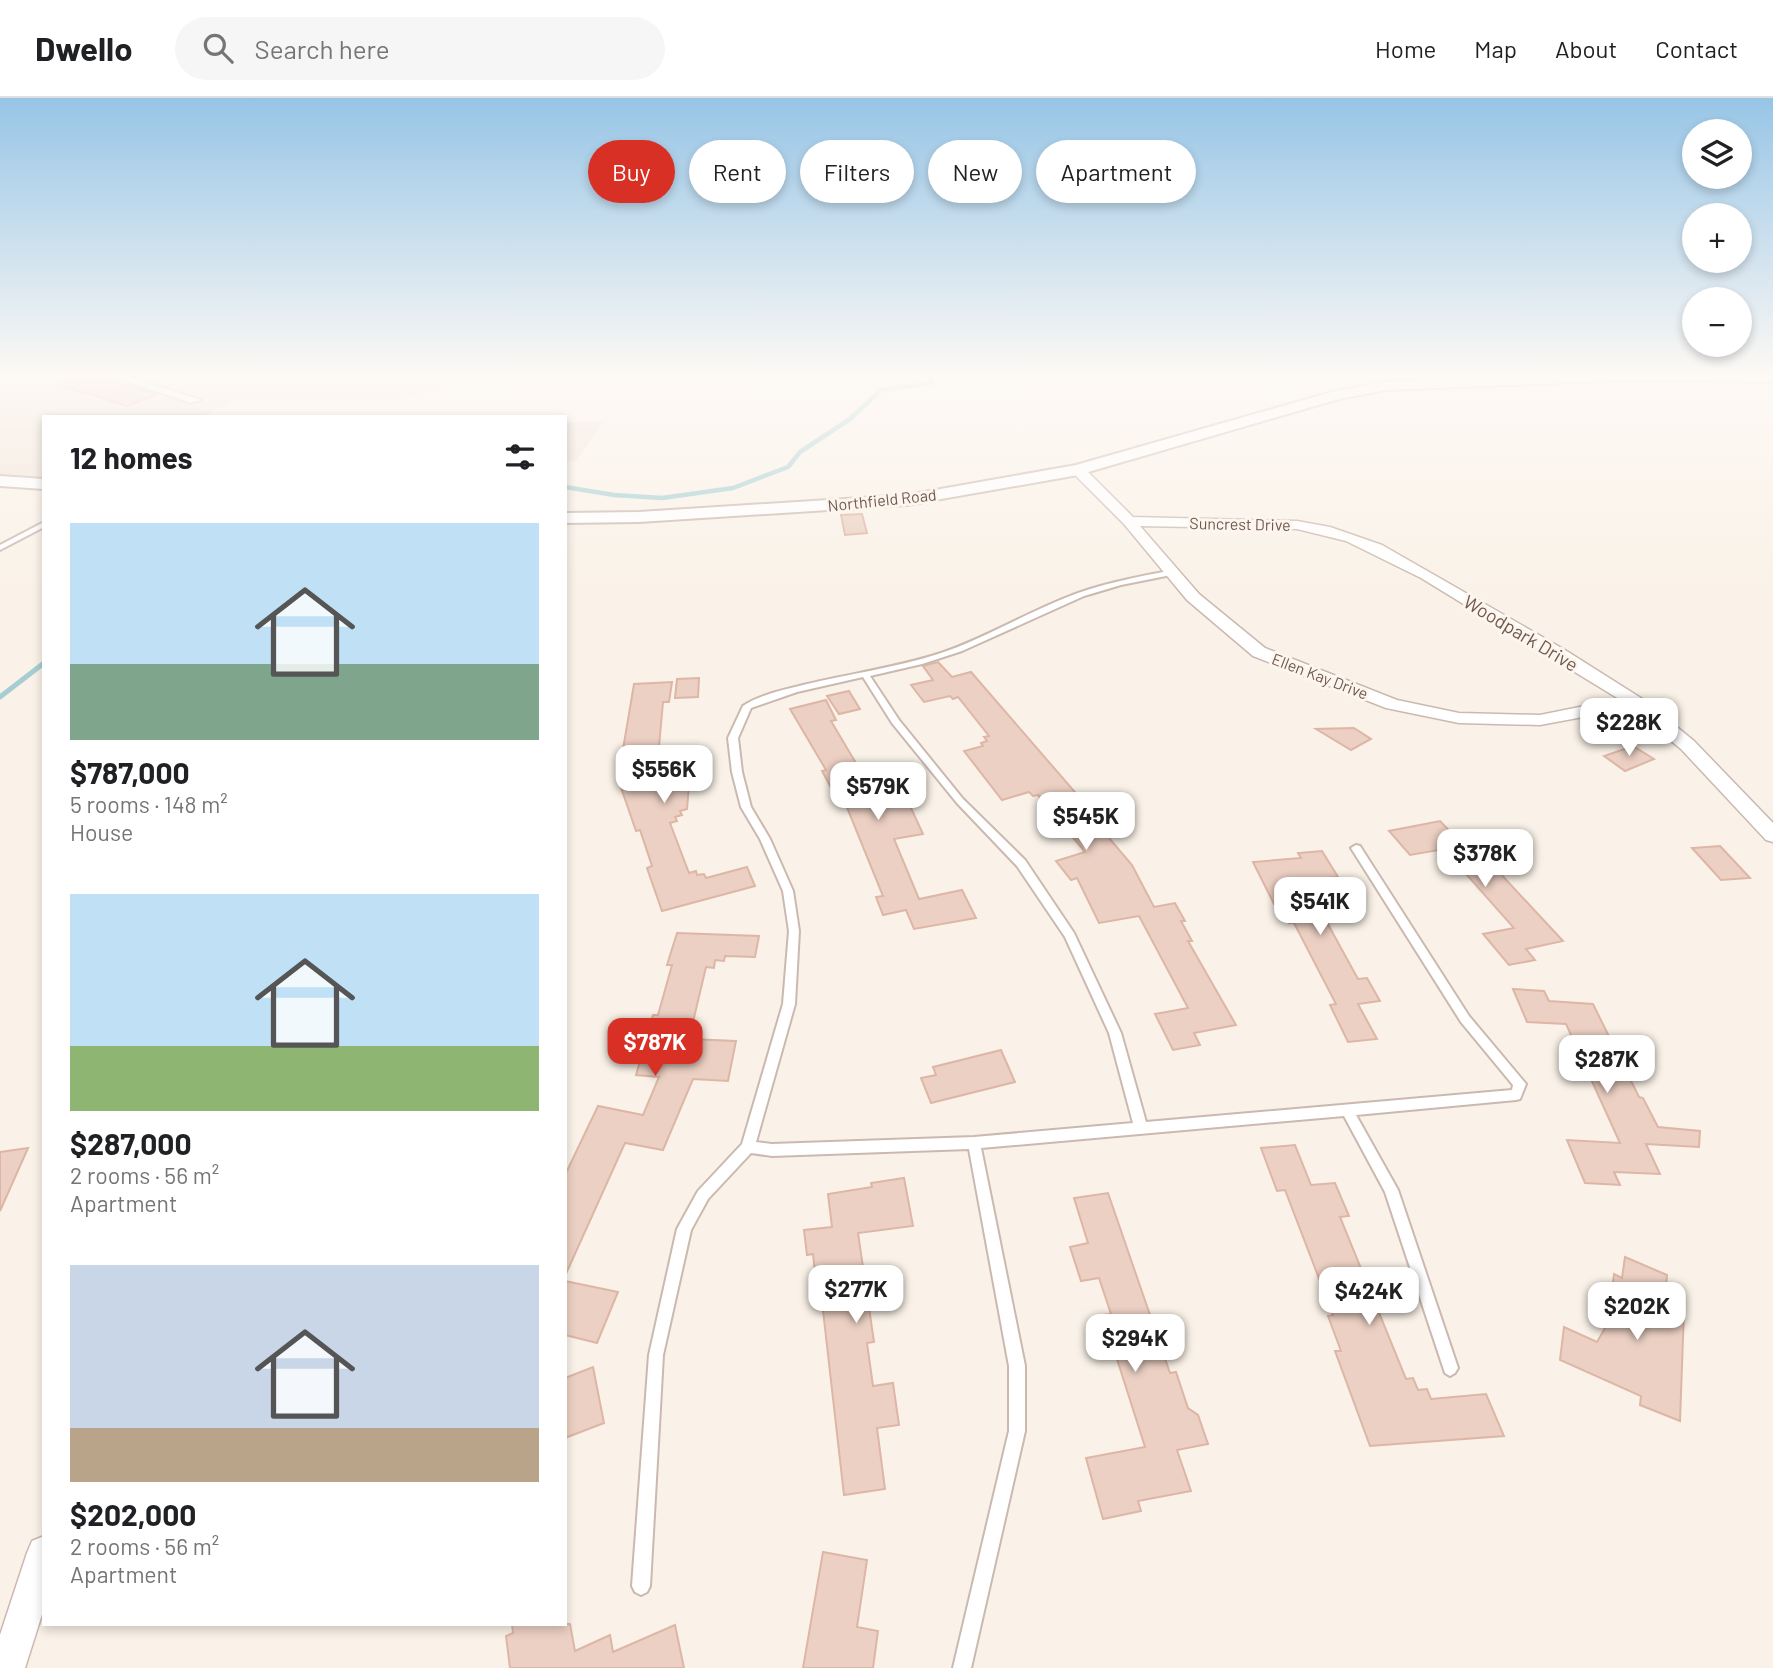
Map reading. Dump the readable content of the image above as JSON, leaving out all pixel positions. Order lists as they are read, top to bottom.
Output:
{
  "streets": {
    "street": [
      "Northfield Road",
      "Suncrest Drive",
      "Woodpark Drive",
      "Ellen Kay Drive"
    ]
  },
  "crossings": [
    ["Northfield Road", "Ellen Kay Drive"],
    ["Suncrest Drive", "Woodpark Drive"],
    ["Suncrest Drive", "Ellen Kay Drive"],
    ["Woodpark Drive", "Ellen Kay Drive"]
  ],
  "page": {
    "header": "Dwello",
    "search": "Search here",
    "nav": [
      "Home",
      "Map",
      "About",
      "Contact"
    ],
    "map_buttons": ["+", "−"],
    "chip": [
      "Buy",
      "Rent",
      "Filters",
      "New",
      "Apartment"
    ],
    "heading": "12 homes",
    "list": [
      {
        "name": "$787,000",
        "note": "5 rooms · 148 m² · House"
      },
      {
        "name": "$287,000",
        "note": "2 rooms · 56 m² · Apartment"
      },
      {
        "name": "$202,000",
        "note": "2 rooms · 56 m² · Apartment"
      }
    ],
    "price": [
      "$228K",
      "$556K",
      "$579K",
      "$545K",
      "$378K",
      "$541K",
      "$787K",
      "$287K",
      "$277K",
      "$424K",
      "$202K",
      "$294K"
    ]
  }
}
